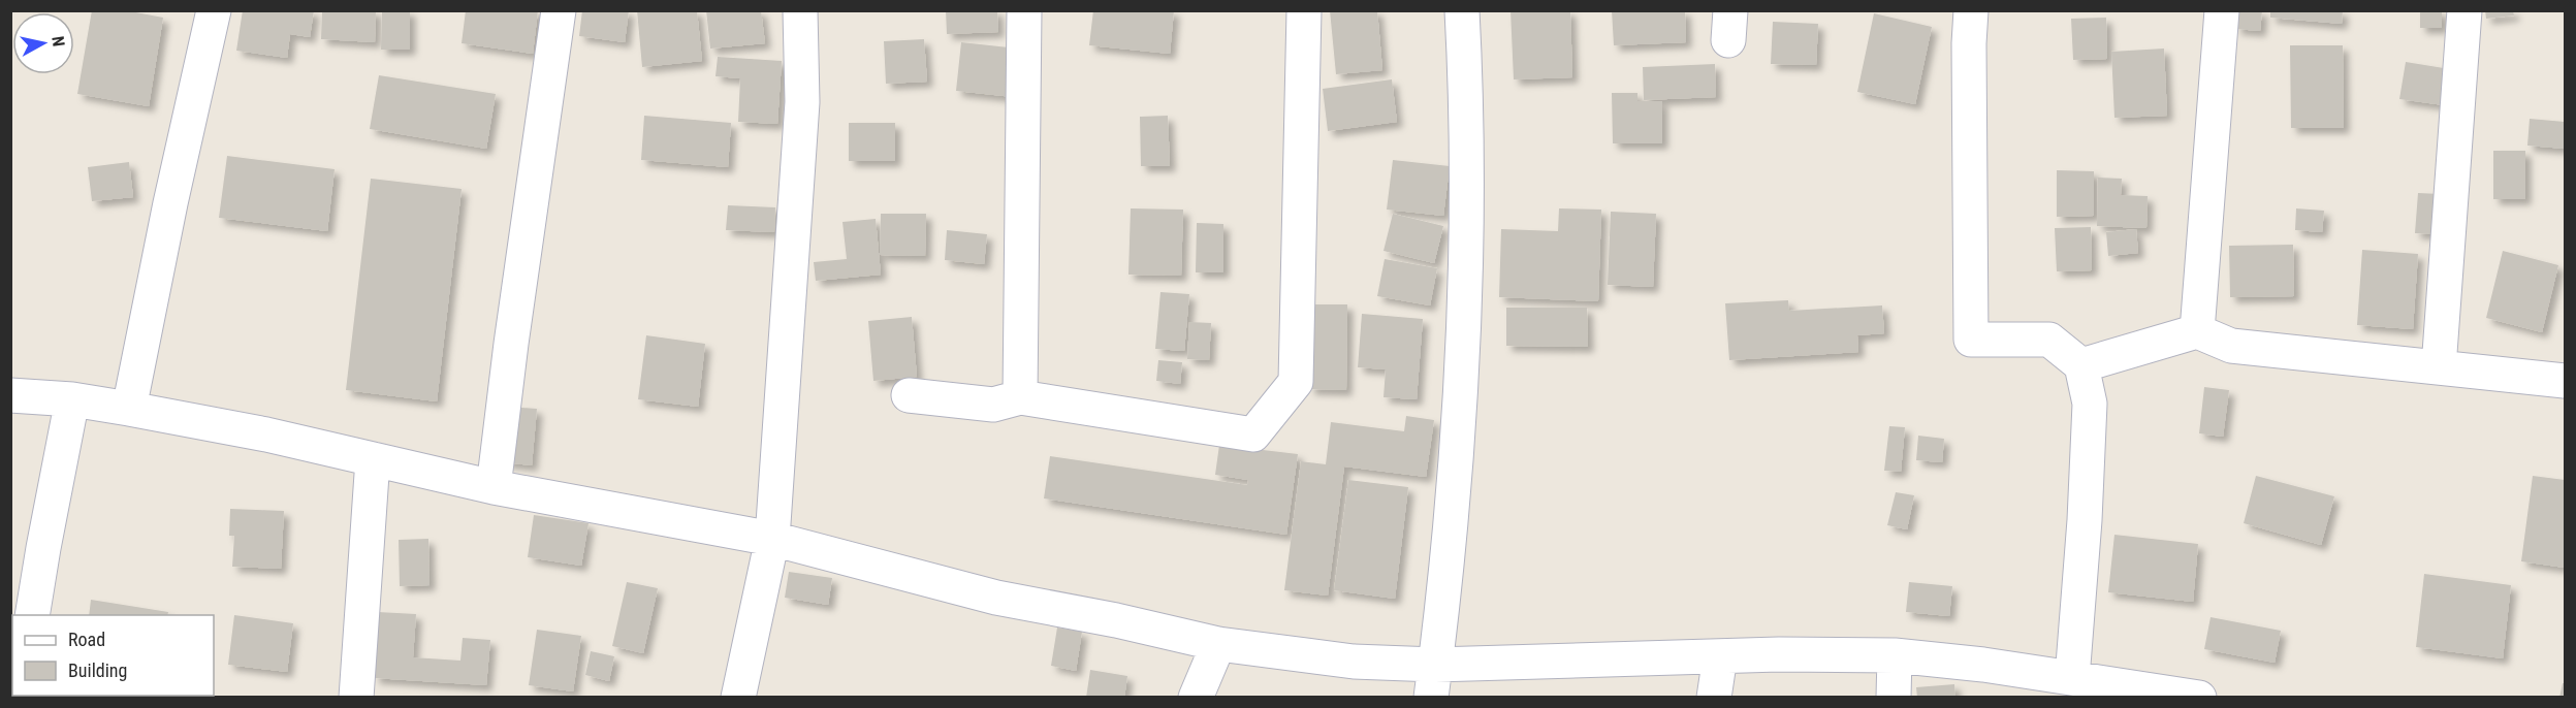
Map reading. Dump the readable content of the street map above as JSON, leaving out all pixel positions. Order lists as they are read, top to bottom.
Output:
{
  "legend": ["Road", "Building"],
  "north": "right"
}
